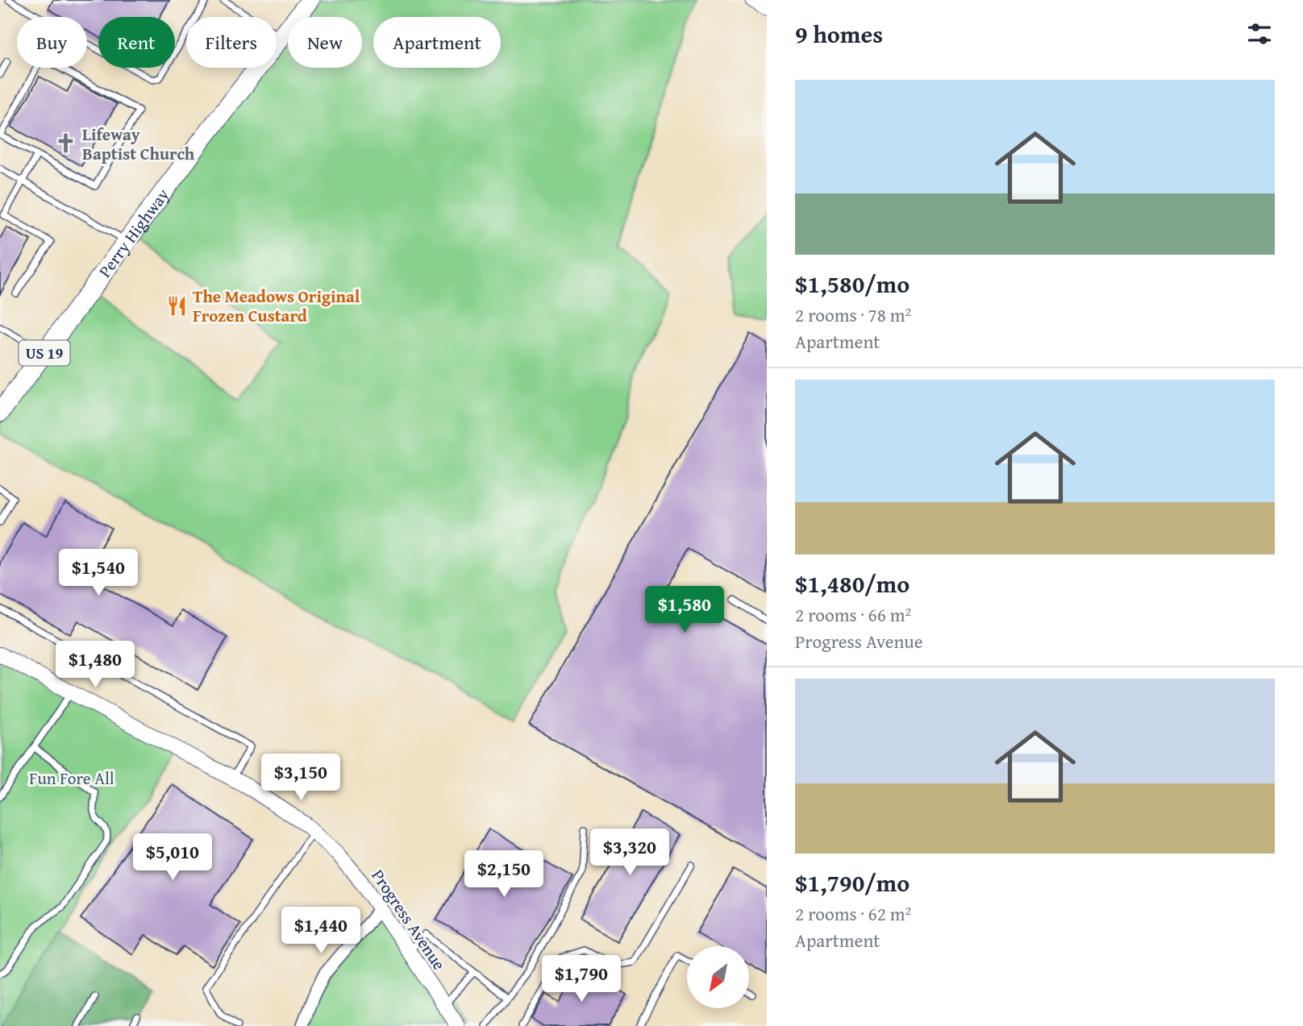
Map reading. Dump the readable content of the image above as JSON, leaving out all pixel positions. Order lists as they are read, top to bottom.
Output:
{
  "streets": {
    "main road": ["Perry Highway", "US 19"],
    "street": ["Progress Avenue"]
  },
  "parks": ["Fun Fore All"],
  "places": {
    "church": ["Lifeway Baptist Church"],
    "restaurant": ["The Meadows Original Frozen Custard"]
  },
  "north": "bottom left",
  "page": {
    "heading": "9 homes",
    "chip": [
      "Buy",
      "Rent",
      "Filters",
      "New",
      "Apartment"
    ],
    "list": [
      {
        "name": "$1,580/mo",
        "note": "2 rooms · 78 m² · Apartment"
      },
      {
        "name": "$1,480/mo",
        "note": "2 rooms · 66 m² · Progress Avenue"
      },
      {
        "name": "$1,790/mo",
        "note": "2 rooms · 62 m² · Apartment"
      }
    ],
    "price": [
      "$1,540",
      "$1,580",
      "$1,480",
      "$3,150",
      "$3,320",
      "$5,010",
      "$2,150",
      "$1,440",
      "$1,790"
    ]
  }
}
